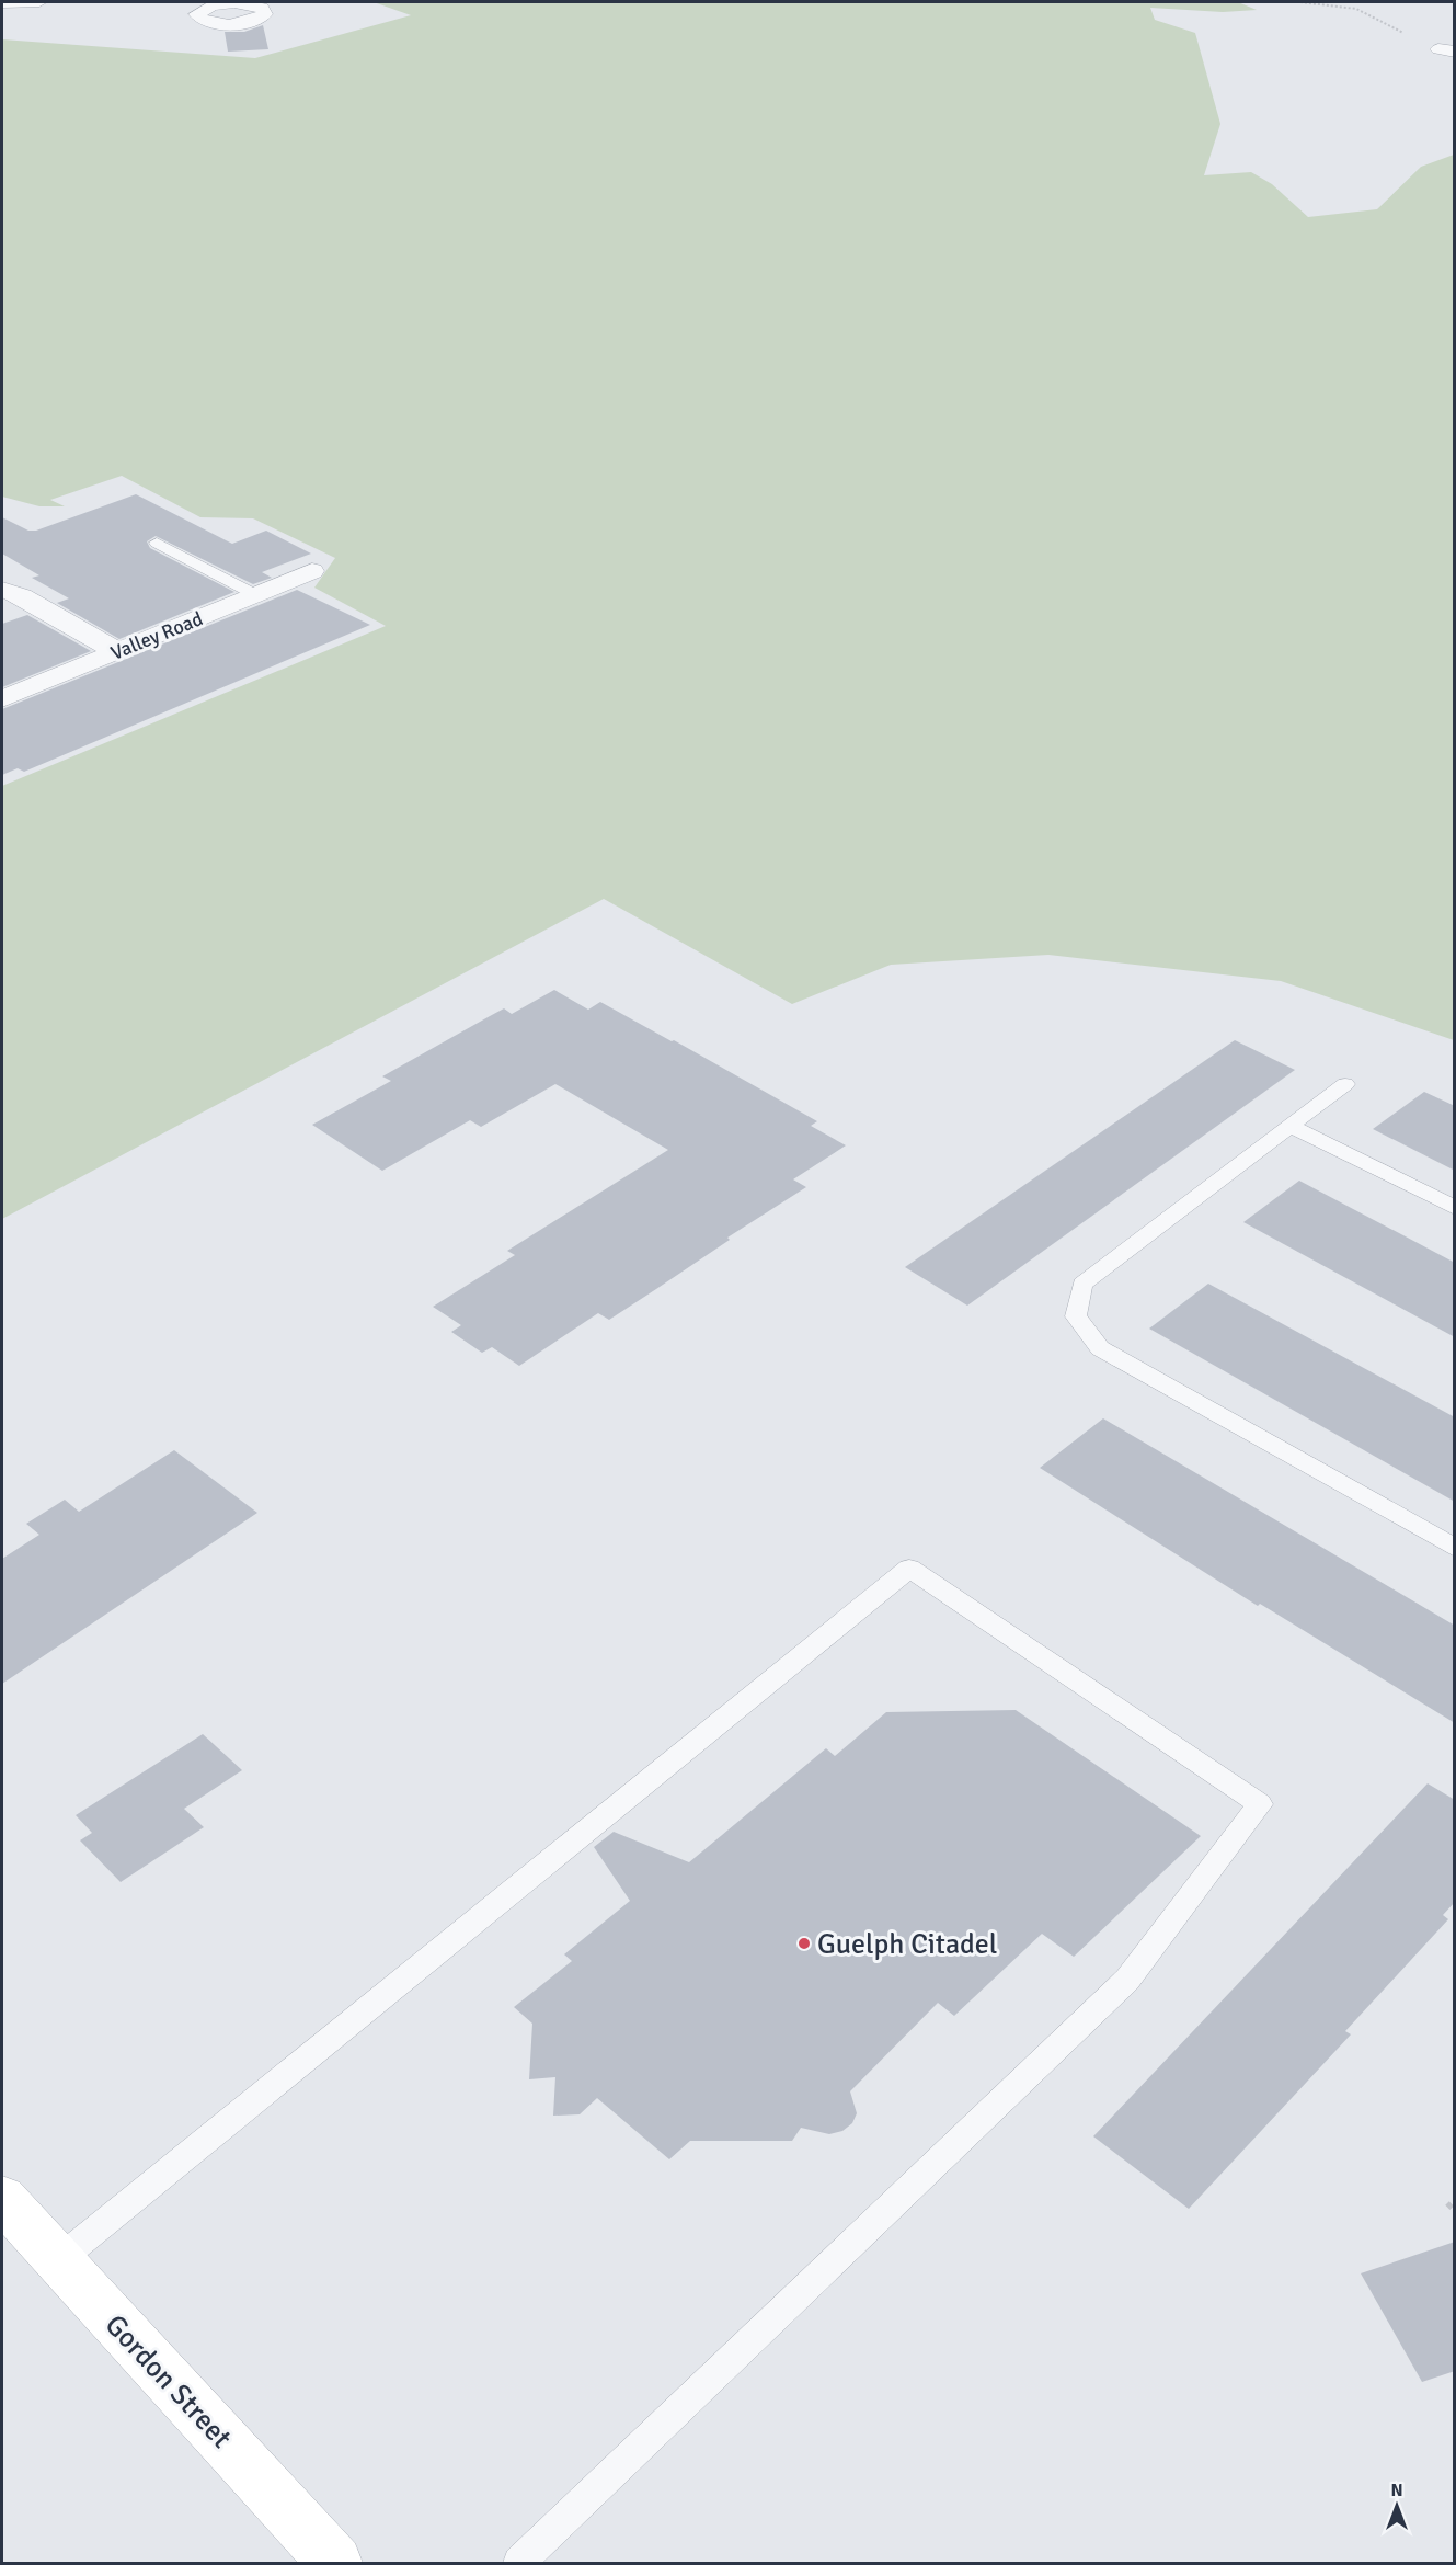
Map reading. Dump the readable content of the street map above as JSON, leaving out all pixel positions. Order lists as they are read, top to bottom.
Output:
{
  "streets": {
    "main road": ["Gordon Street"],
    "street": ["Valley Road"]
  },
  "places": ["Guelph Citadel"],
  "north": "top"
}
